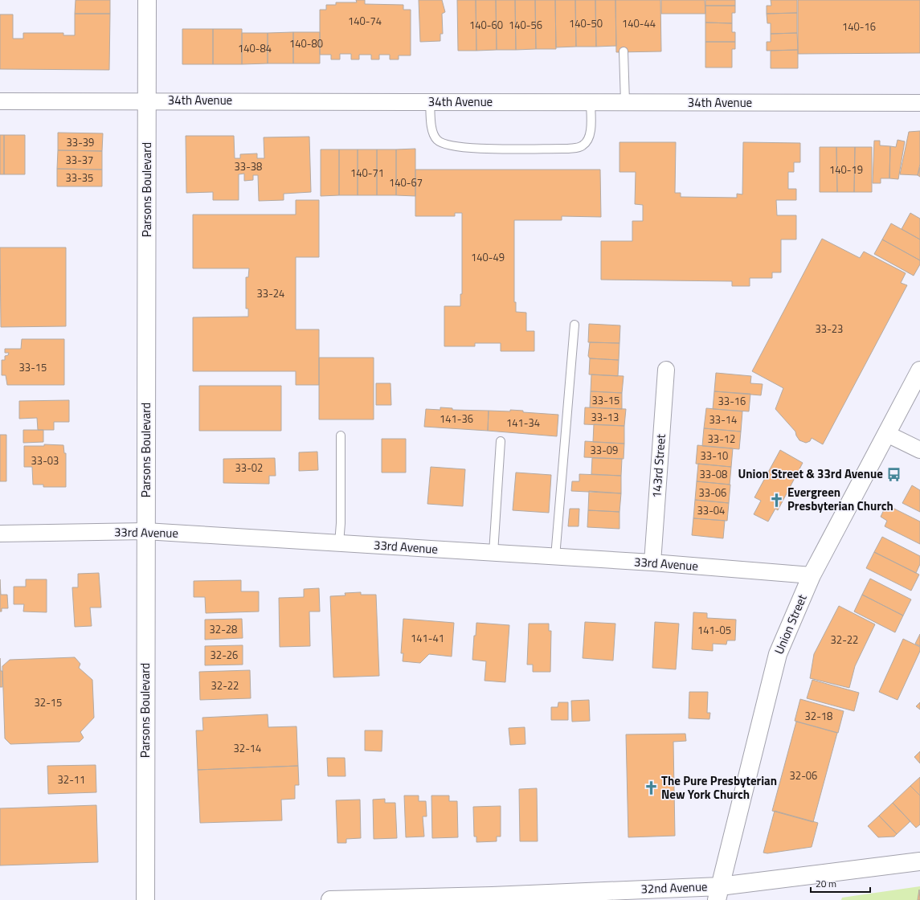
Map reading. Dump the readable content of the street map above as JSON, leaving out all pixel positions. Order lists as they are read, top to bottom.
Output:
{
  "streets": {
    "street": [
      "34th Avenue",
      "Parsons Boulevard",
      "143rd Street",
      "33rd Avenue",
      "Union Street",
      "32nd Avenue"
    ]
  },
  "crossings": [
    ["34th Avenue", "Parsons Boulevard"],
    ["Parsons Boulevard", "33rd Avenue"],
    ["143rd Street", "33rd Avenue"],
    ["33rd Avenue", "Union Street"],
    ["Union Street", "32nd Avenue"]
  ],
  "places": {
    "bus stop": ["Union Street & 33rd Avenue"],
    "church": ["Evergreen Presbyterian Church", "The Pure Presbyterian New York Church"]
  },
  "house_numbers": [
    "140-74",
    "140-50",
    "140-44",
    "140-60",
    "140-56",
    "140-16",
    "140-80",
    "140-84",
    "33-39",
    "33-37",
    "33-38",
    "140-19",
    "140-71",
    "33-35",
    "140-67",
    "140-49",
    "33-24",
    "33-23",
    "33-15",
    "33-15",
    "33-16",
    "33-13",
    "141-36",
    "33-14",
    "141-34",
    "33-12",
    "33-09",
    "33-10",
    "33-03",
    "33-02",
    "33-08",
    "33-06",
    "33-04",
    "32-28",
    "141-05",
    "141-41",
    "32-22",
    "32-26",
    "32-22",
    "32-15",
    "32-18",
    "32-14",
    "32-06",
    "32-11"
  ],
  "scale_bar": "20 m"
}
